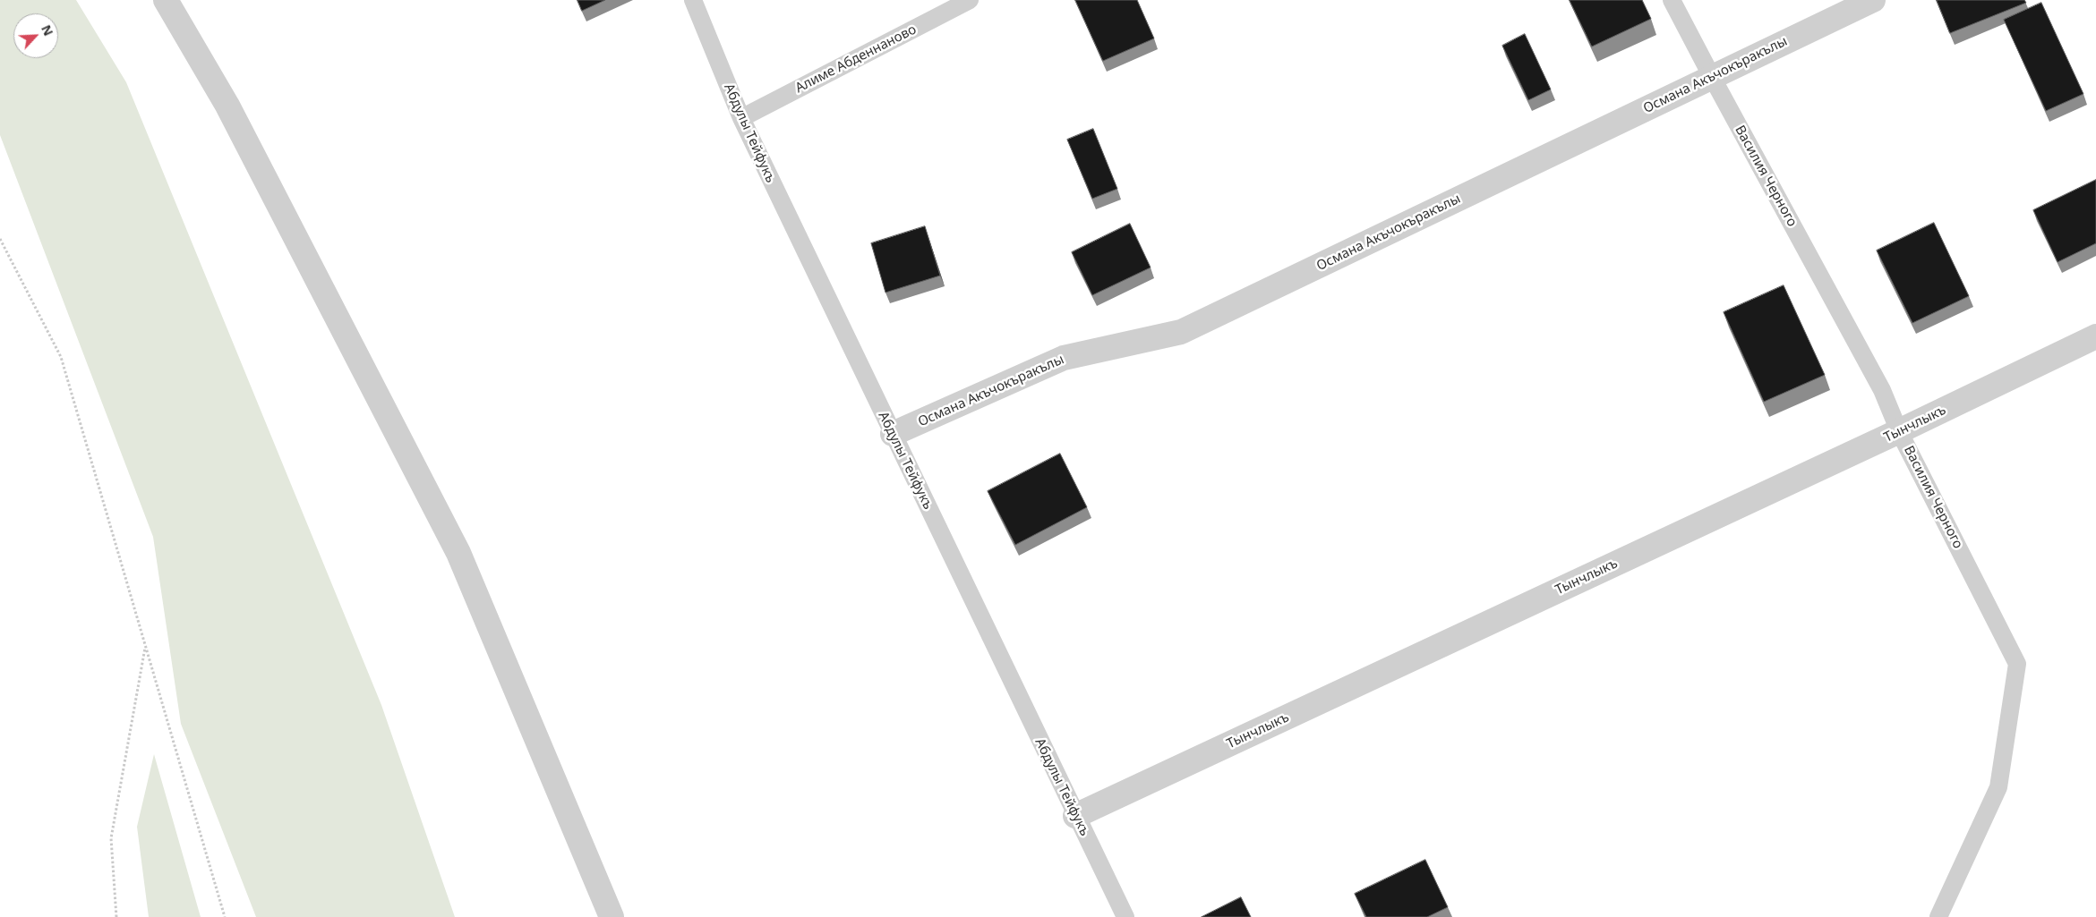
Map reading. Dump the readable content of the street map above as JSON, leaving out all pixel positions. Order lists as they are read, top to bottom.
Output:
{
  "streets": {
    "street": ["Османа Акъчокъракълы", "Тынчлыкъ"],
    "lane": ["Алиме Абденнаново", "Абдулы Тейфукъ", "Василия Черного"]
  },
  "crossings": [
    ["Алиме Абденнаново", "Абдулы Тейфукъ"],
    ["Османа Акъчокъракълы", "Абдулы Тейфукъ"],
    ["Османа Акъчокъракълы", "Василия Черного"],
    ["Абдулы Тейфукъ", "Тынчлыкъ"],
    ["Василия Черного", "Тынчлыкъ"]
  ],
  "north": "top right"
}
